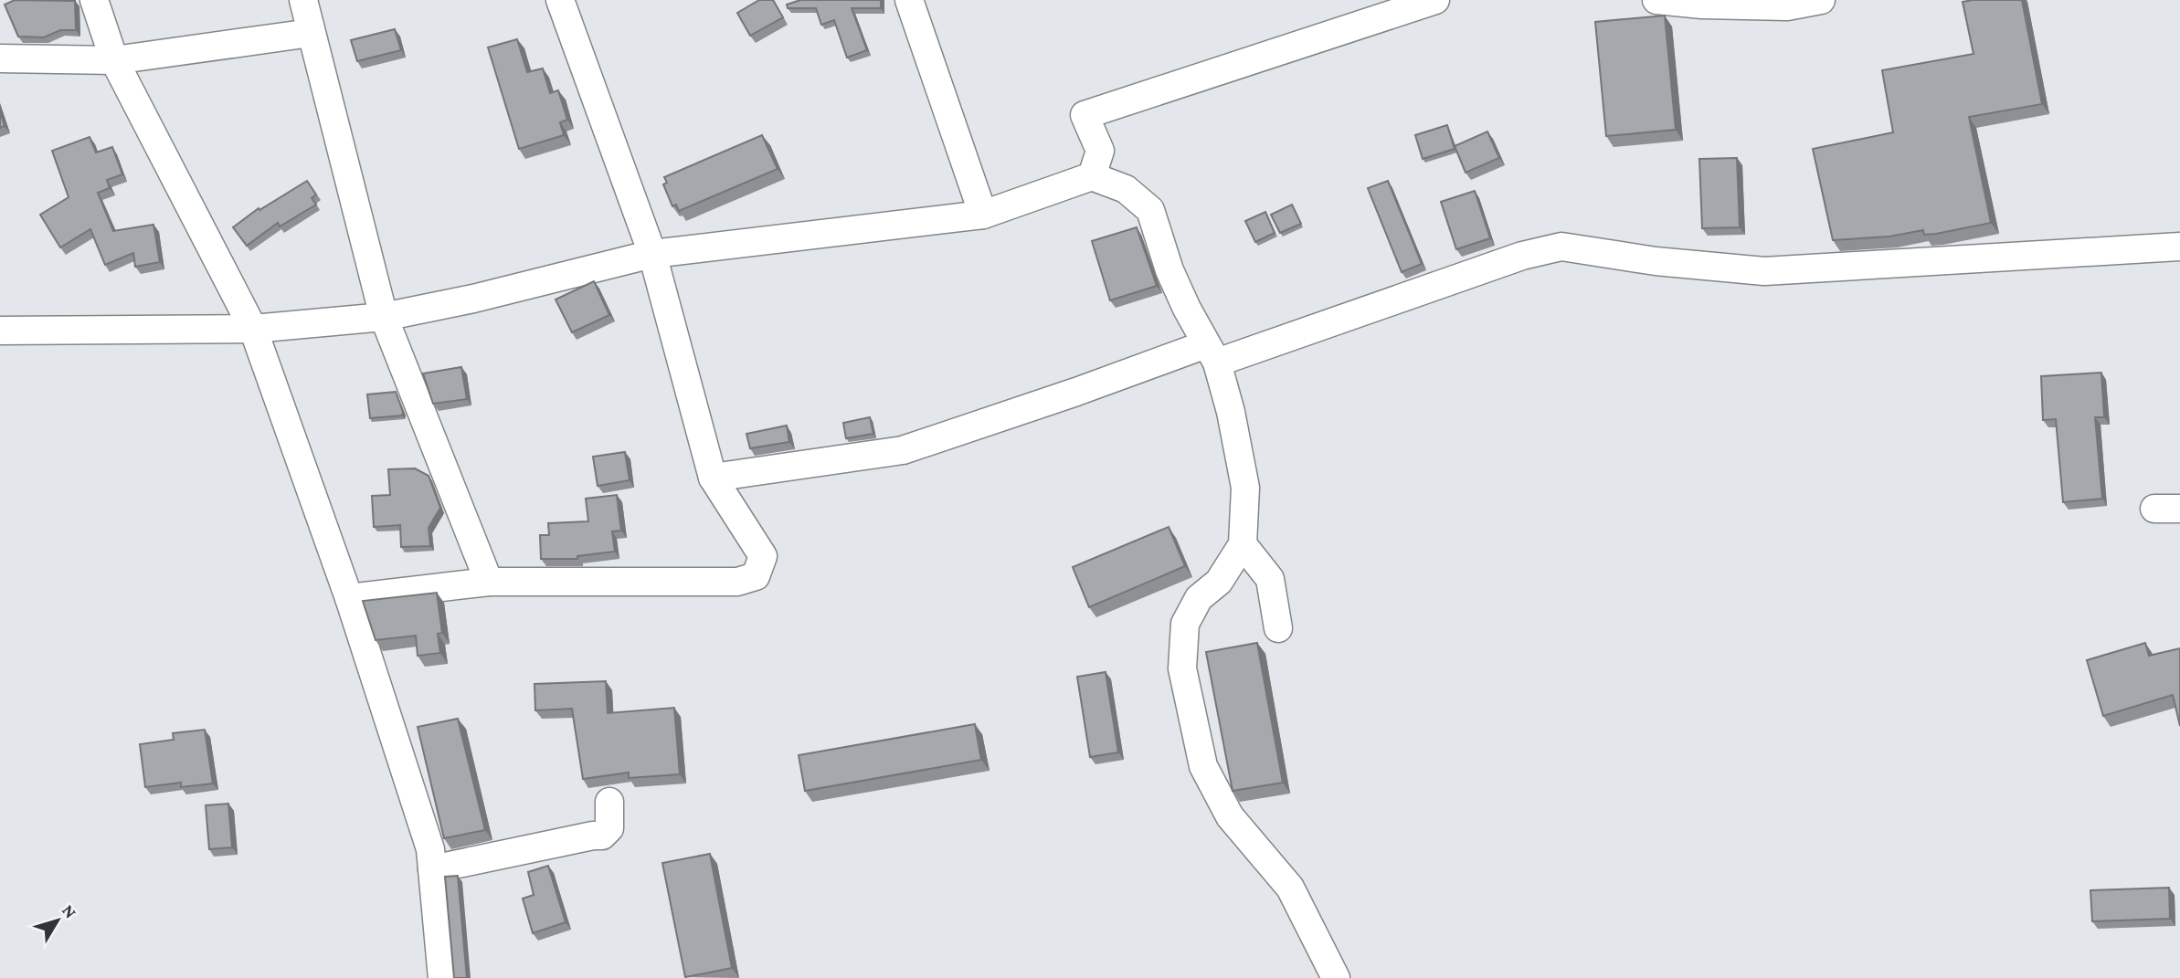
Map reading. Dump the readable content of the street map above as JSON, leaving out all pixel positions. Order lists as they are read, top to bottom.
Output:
{
  "north": "top right"
}
